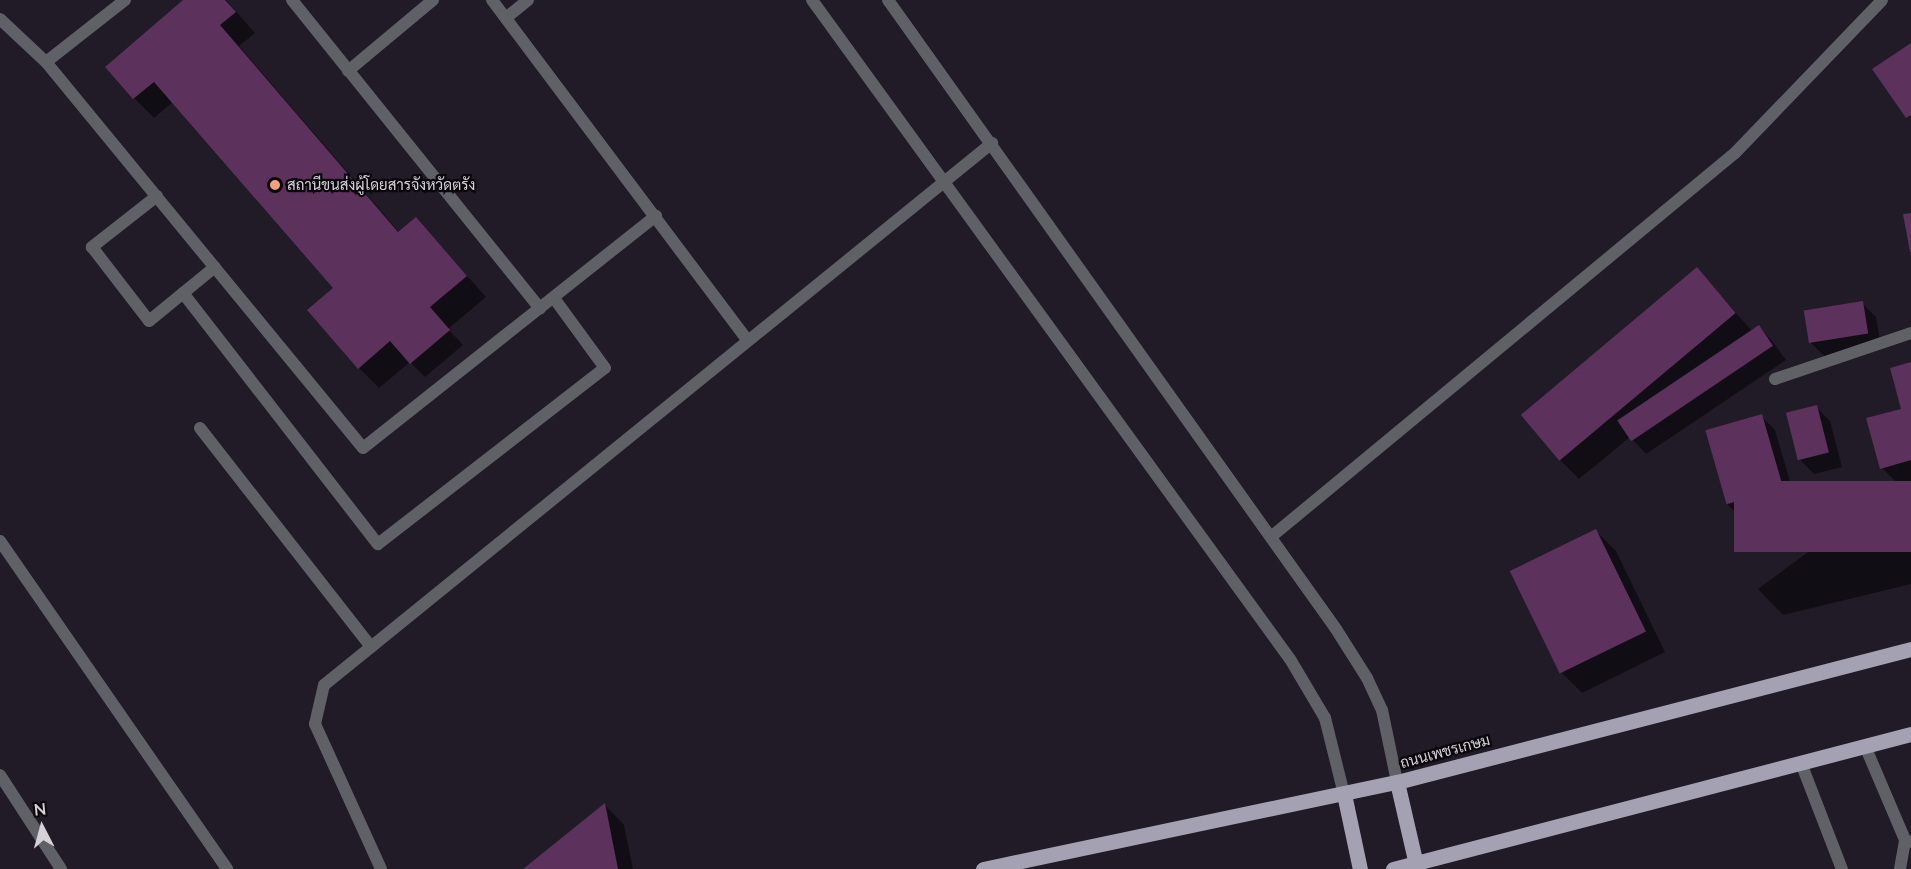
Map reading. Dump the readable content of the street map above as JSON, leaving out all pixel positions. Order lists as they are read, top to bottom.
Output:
{
  "streets": {
    "main road": ["ถนนเพชรเกษม"]
  },
  "places": ["สถานีขนส่งผู้โดยสารจังหวัดตรัง"],
  "north": "top"
}
